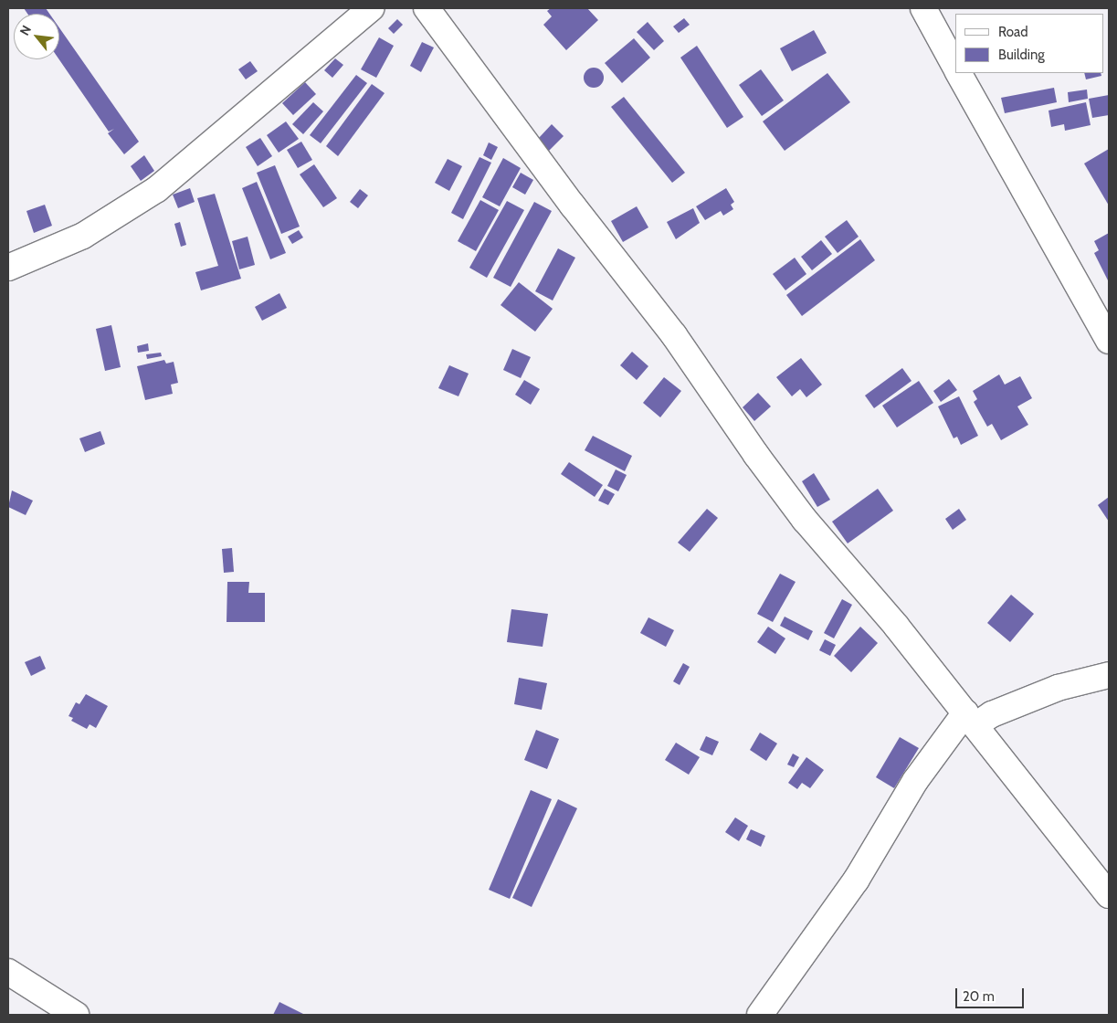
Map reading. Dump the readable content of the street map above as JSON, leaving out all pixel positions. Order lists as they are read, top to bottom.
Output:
{
  "legend": ["Road", "Building"],
  "scale_bar": "20 m",
  "north": "top left"
}
